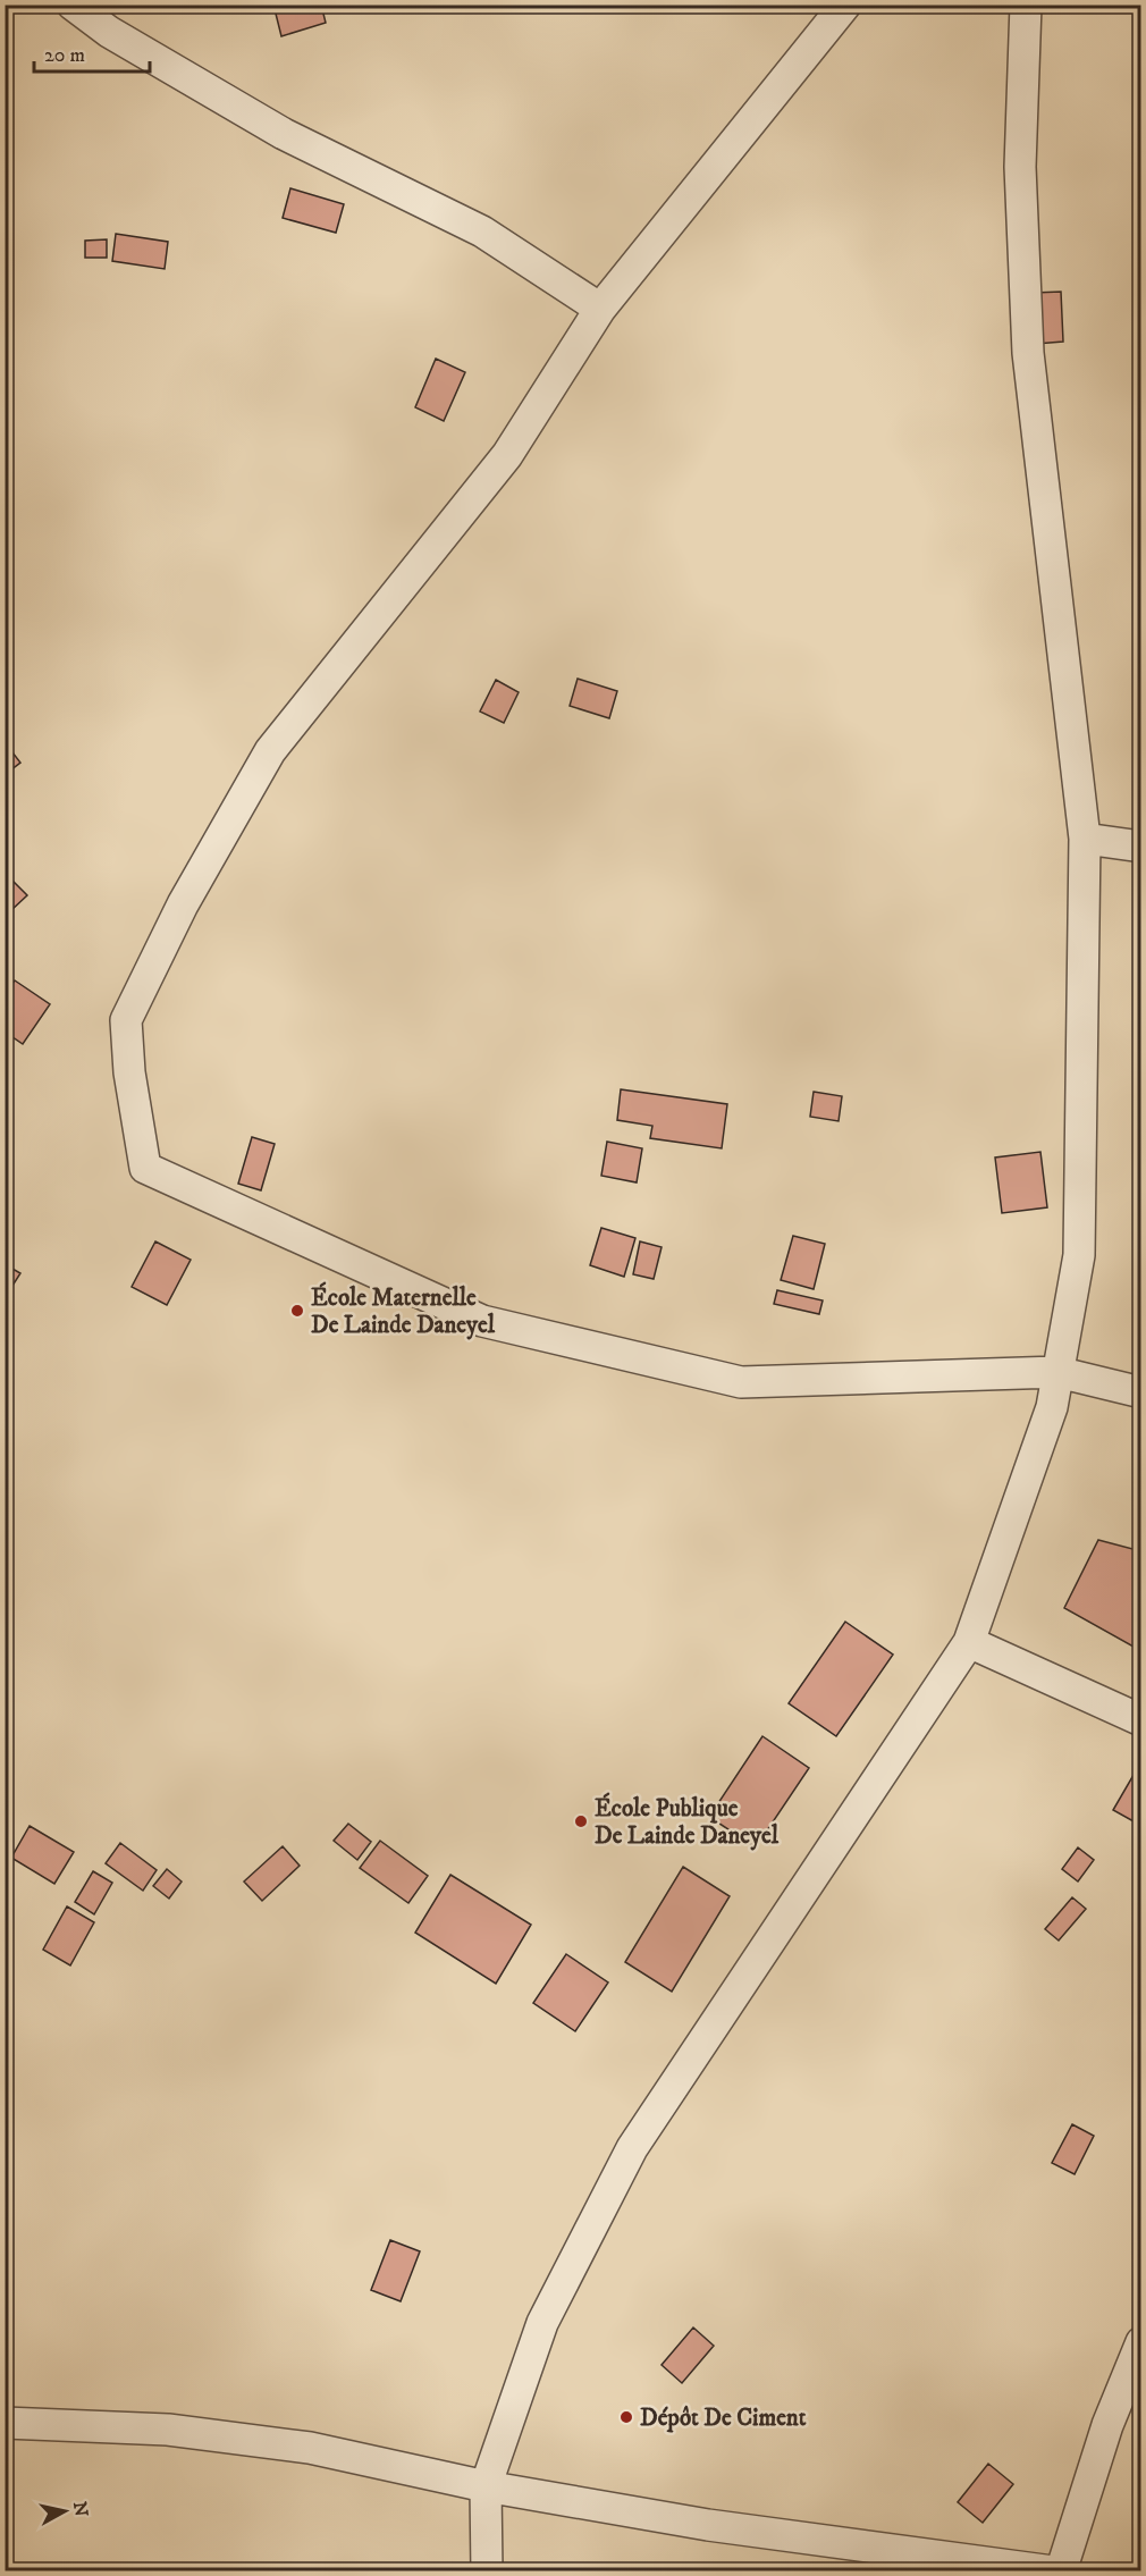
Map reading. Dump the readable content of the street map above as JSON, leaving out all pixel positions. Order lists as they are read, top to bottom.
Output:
{
  "places": ["École Maternelle De Lainde Daneyel", "École Publique De Lainde Daneyel", "Dépôt De Ciment"],
  "scale_bar": "20 m",
  "north": "right"
}
